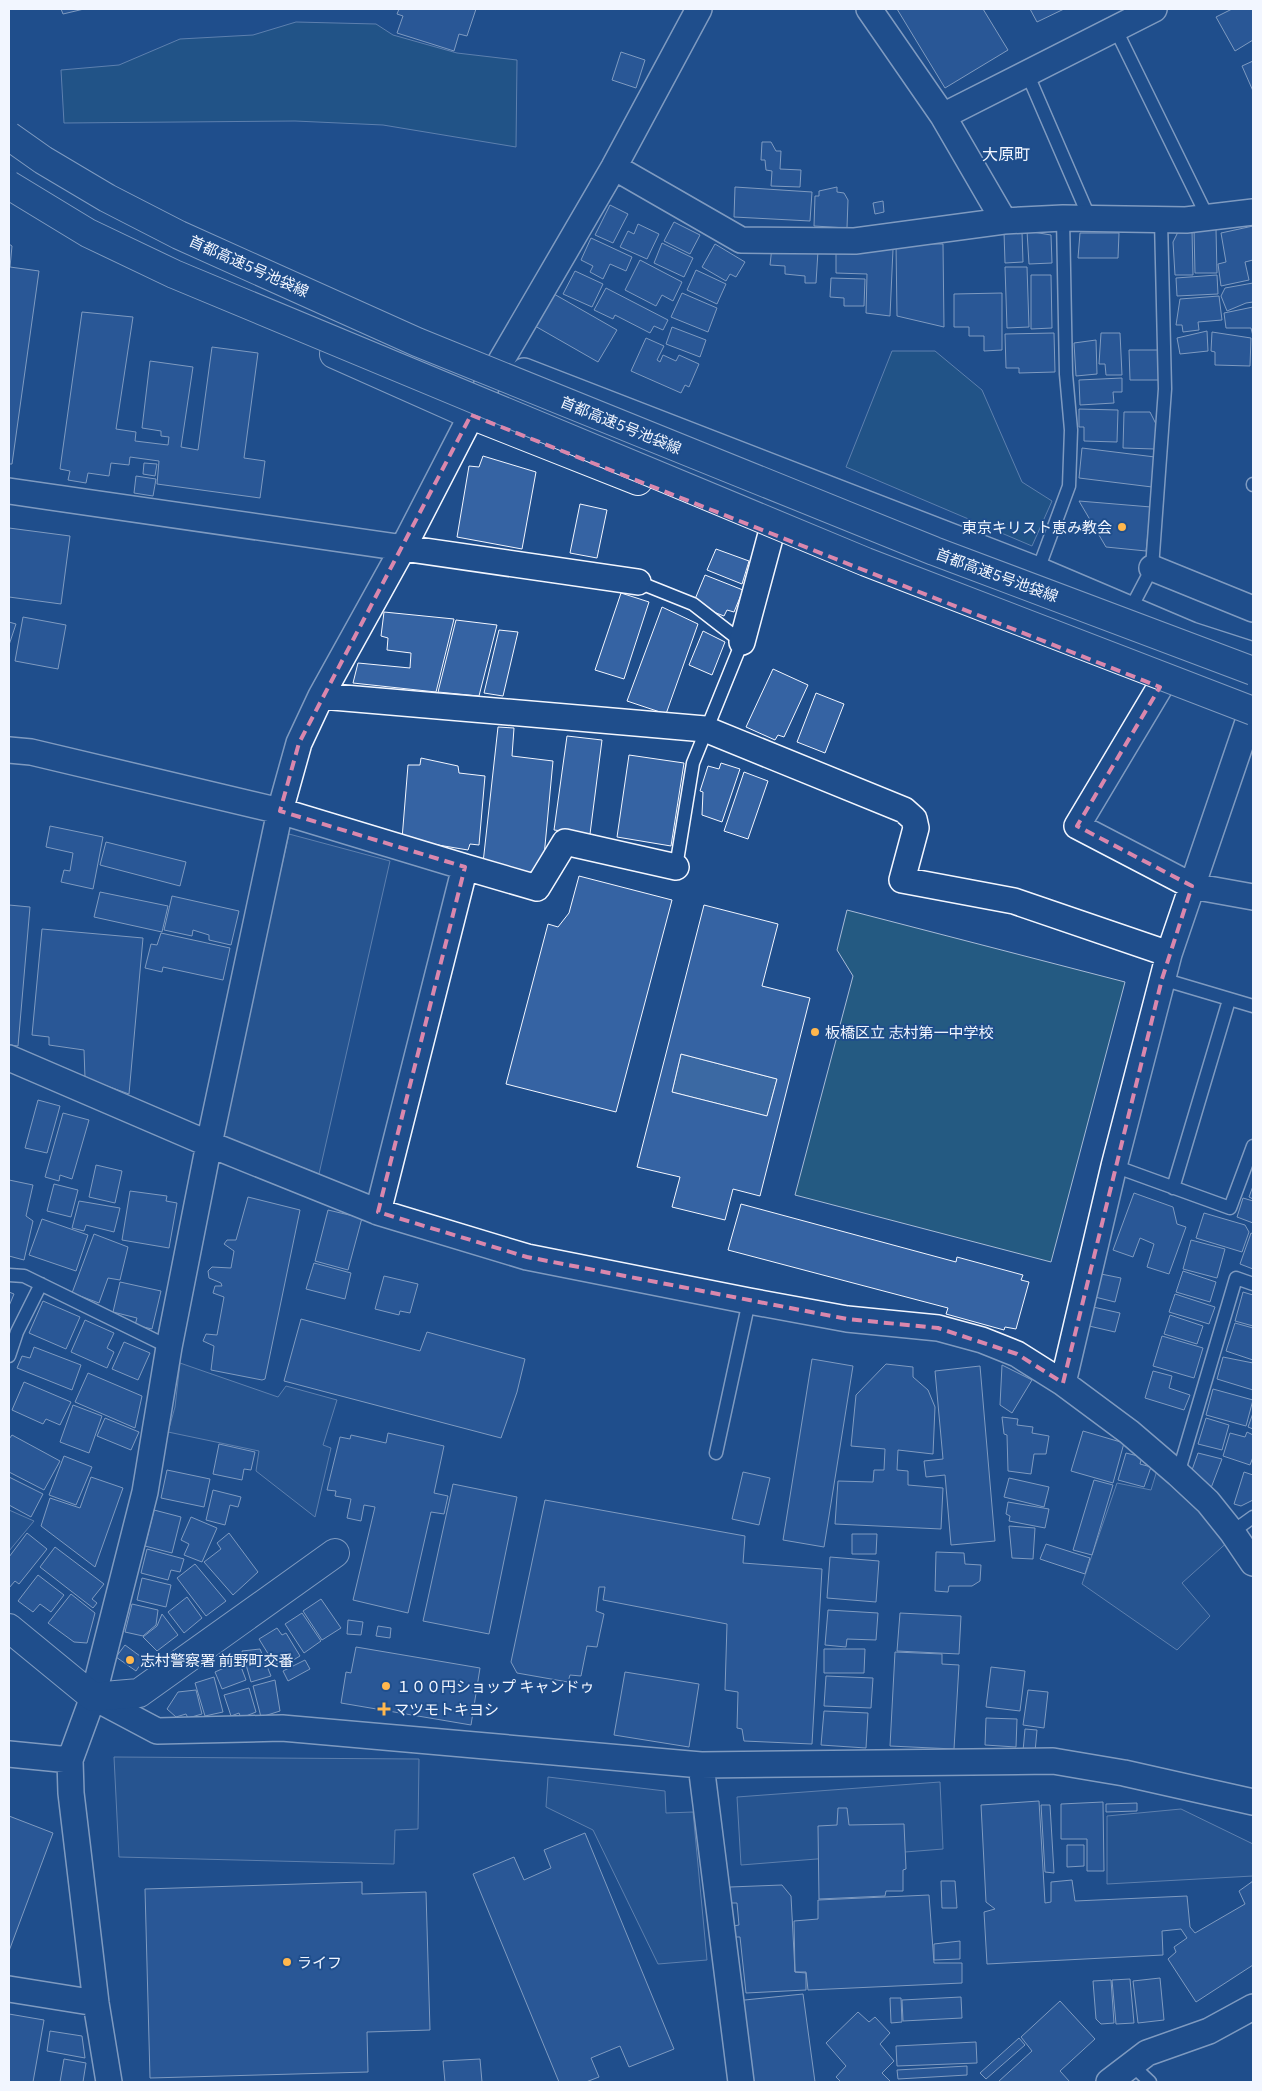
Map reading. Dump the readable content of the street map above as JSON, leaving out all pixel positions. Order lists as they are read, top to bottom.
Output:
{
  "streets": {
    "main road": ["首都高速5号池袋線"]
  },
  "districts": ["大原町"],
  "places": {
    "other": [
      "東京キリスト恵み教会",
      "板橋区立 志村第一中学校",
      "志村警察署 前野町交番",
      "１００円ショップ キャンドゥ",
      "ライフ"
    ],
    "health": ["マツモトキヨシ"]
  }
}
